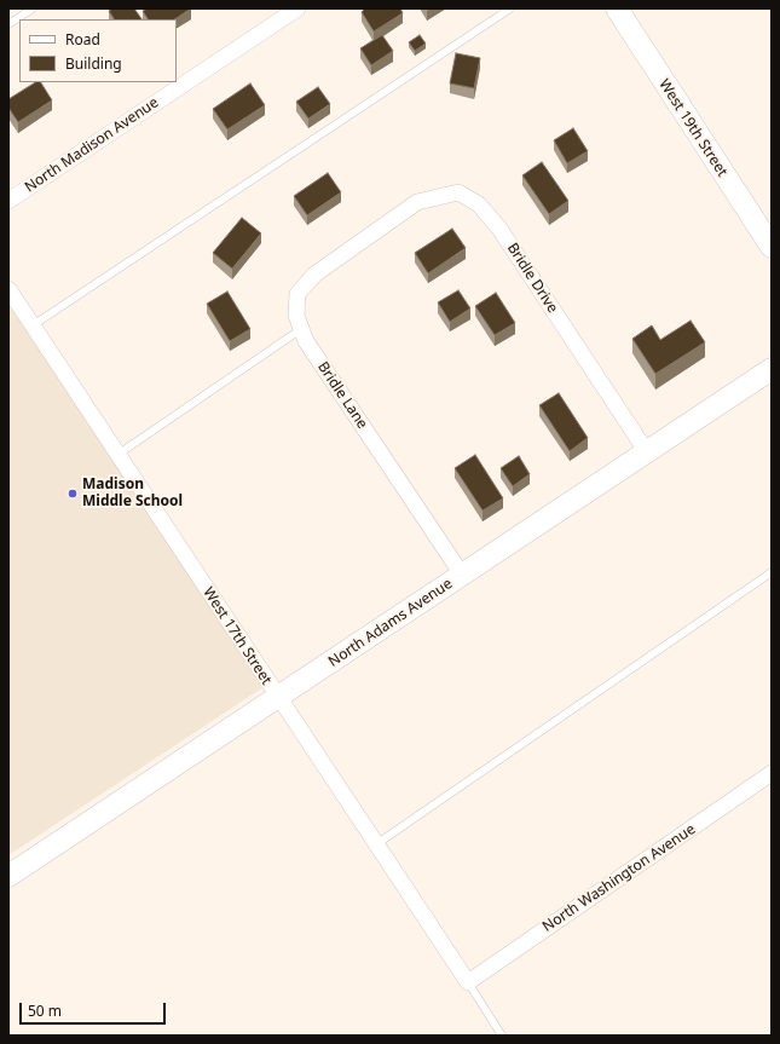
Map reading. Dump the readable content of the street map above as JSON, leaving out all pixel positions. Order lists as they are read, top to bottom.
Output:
{
  "streets": {
    "street": [
      "West 19th Street",
      "North Madison Avenue",
      "Bridle Drive",
      "Bridle Lane",
      "North Adams Avenue",
      "West 17th Street",
      "North Washington Avenue"
    ]
  },
  "crossings": [
    ["Bridle Drive", "Bridle Lane"],
    ["Bridle Drive", "North Adams Avenue"],
    ["Bridle Lane", "North Adams Avenue"],
    ["North Adams Avenue", "West 17th Street"],
    ["West 17th Street", "North Washington Avenue"]
  ],
  "places": ["Madison Middle School"],
  "legend": ["Road", "Building"],
  "scale_bar": "50 m"
}
